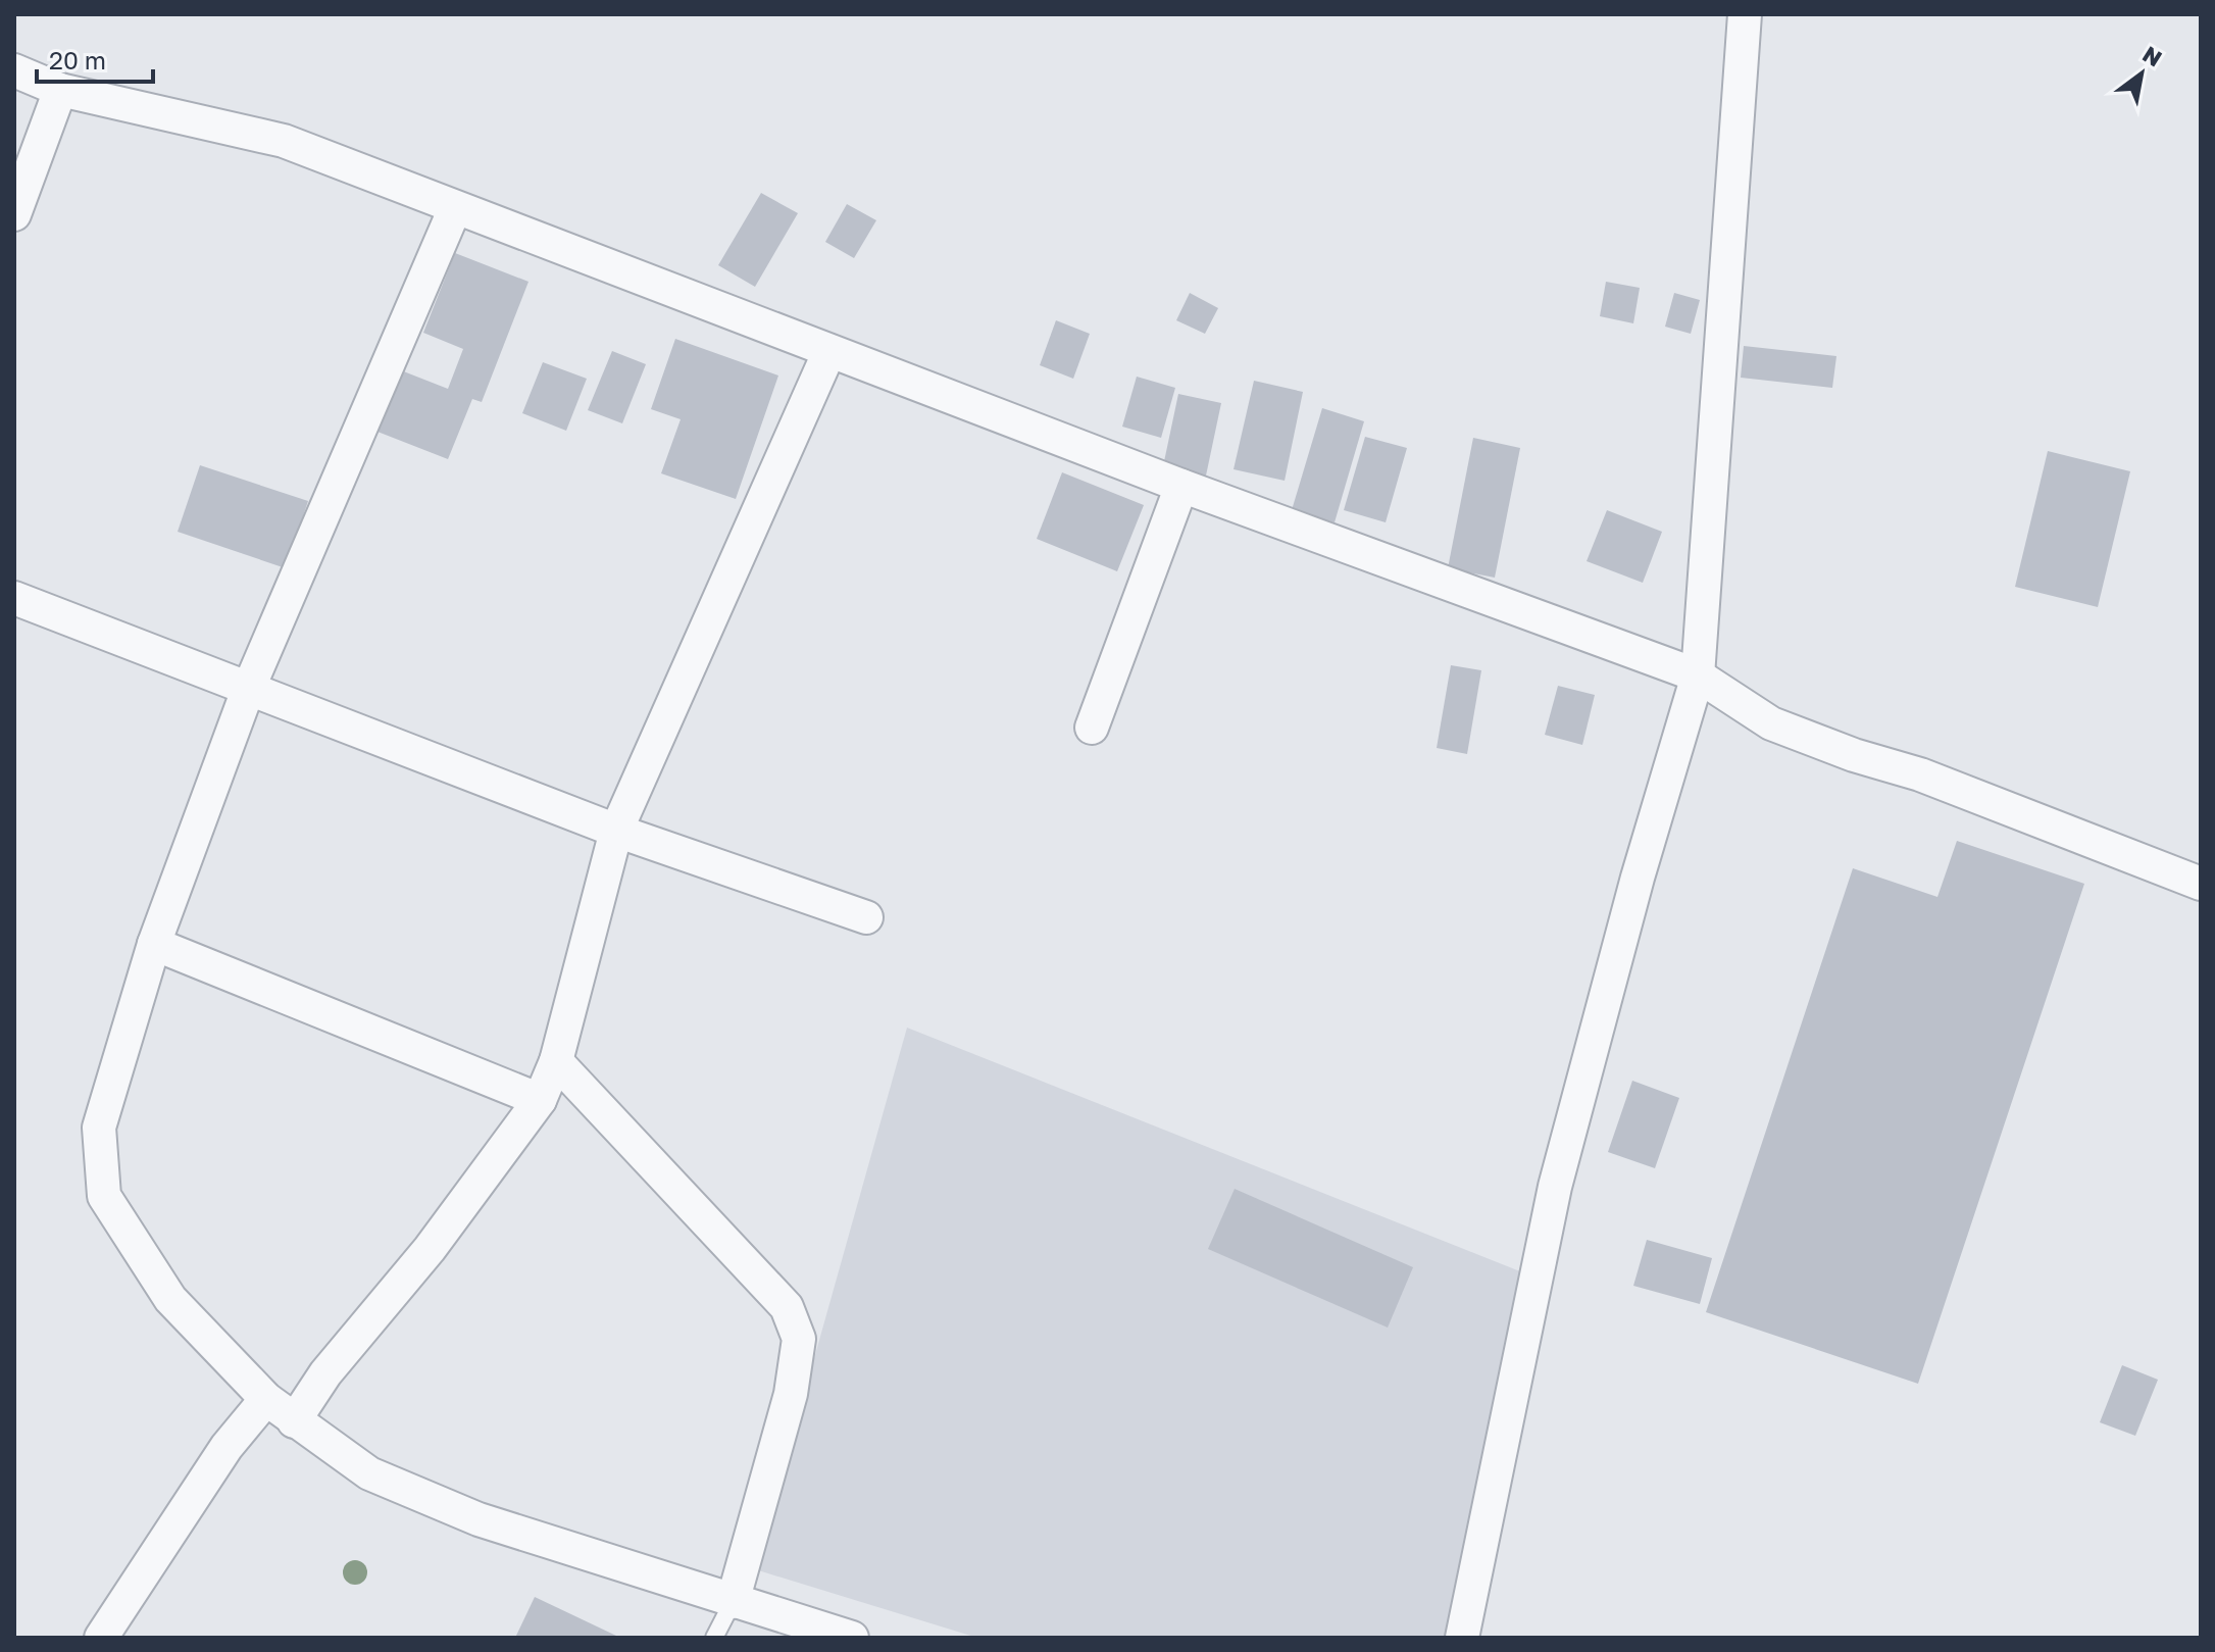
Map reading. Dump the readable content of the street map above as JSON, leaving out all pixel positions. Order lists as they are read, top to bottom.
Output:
{
  "scale_bar": "20 m",
  "north": "top right"
}
